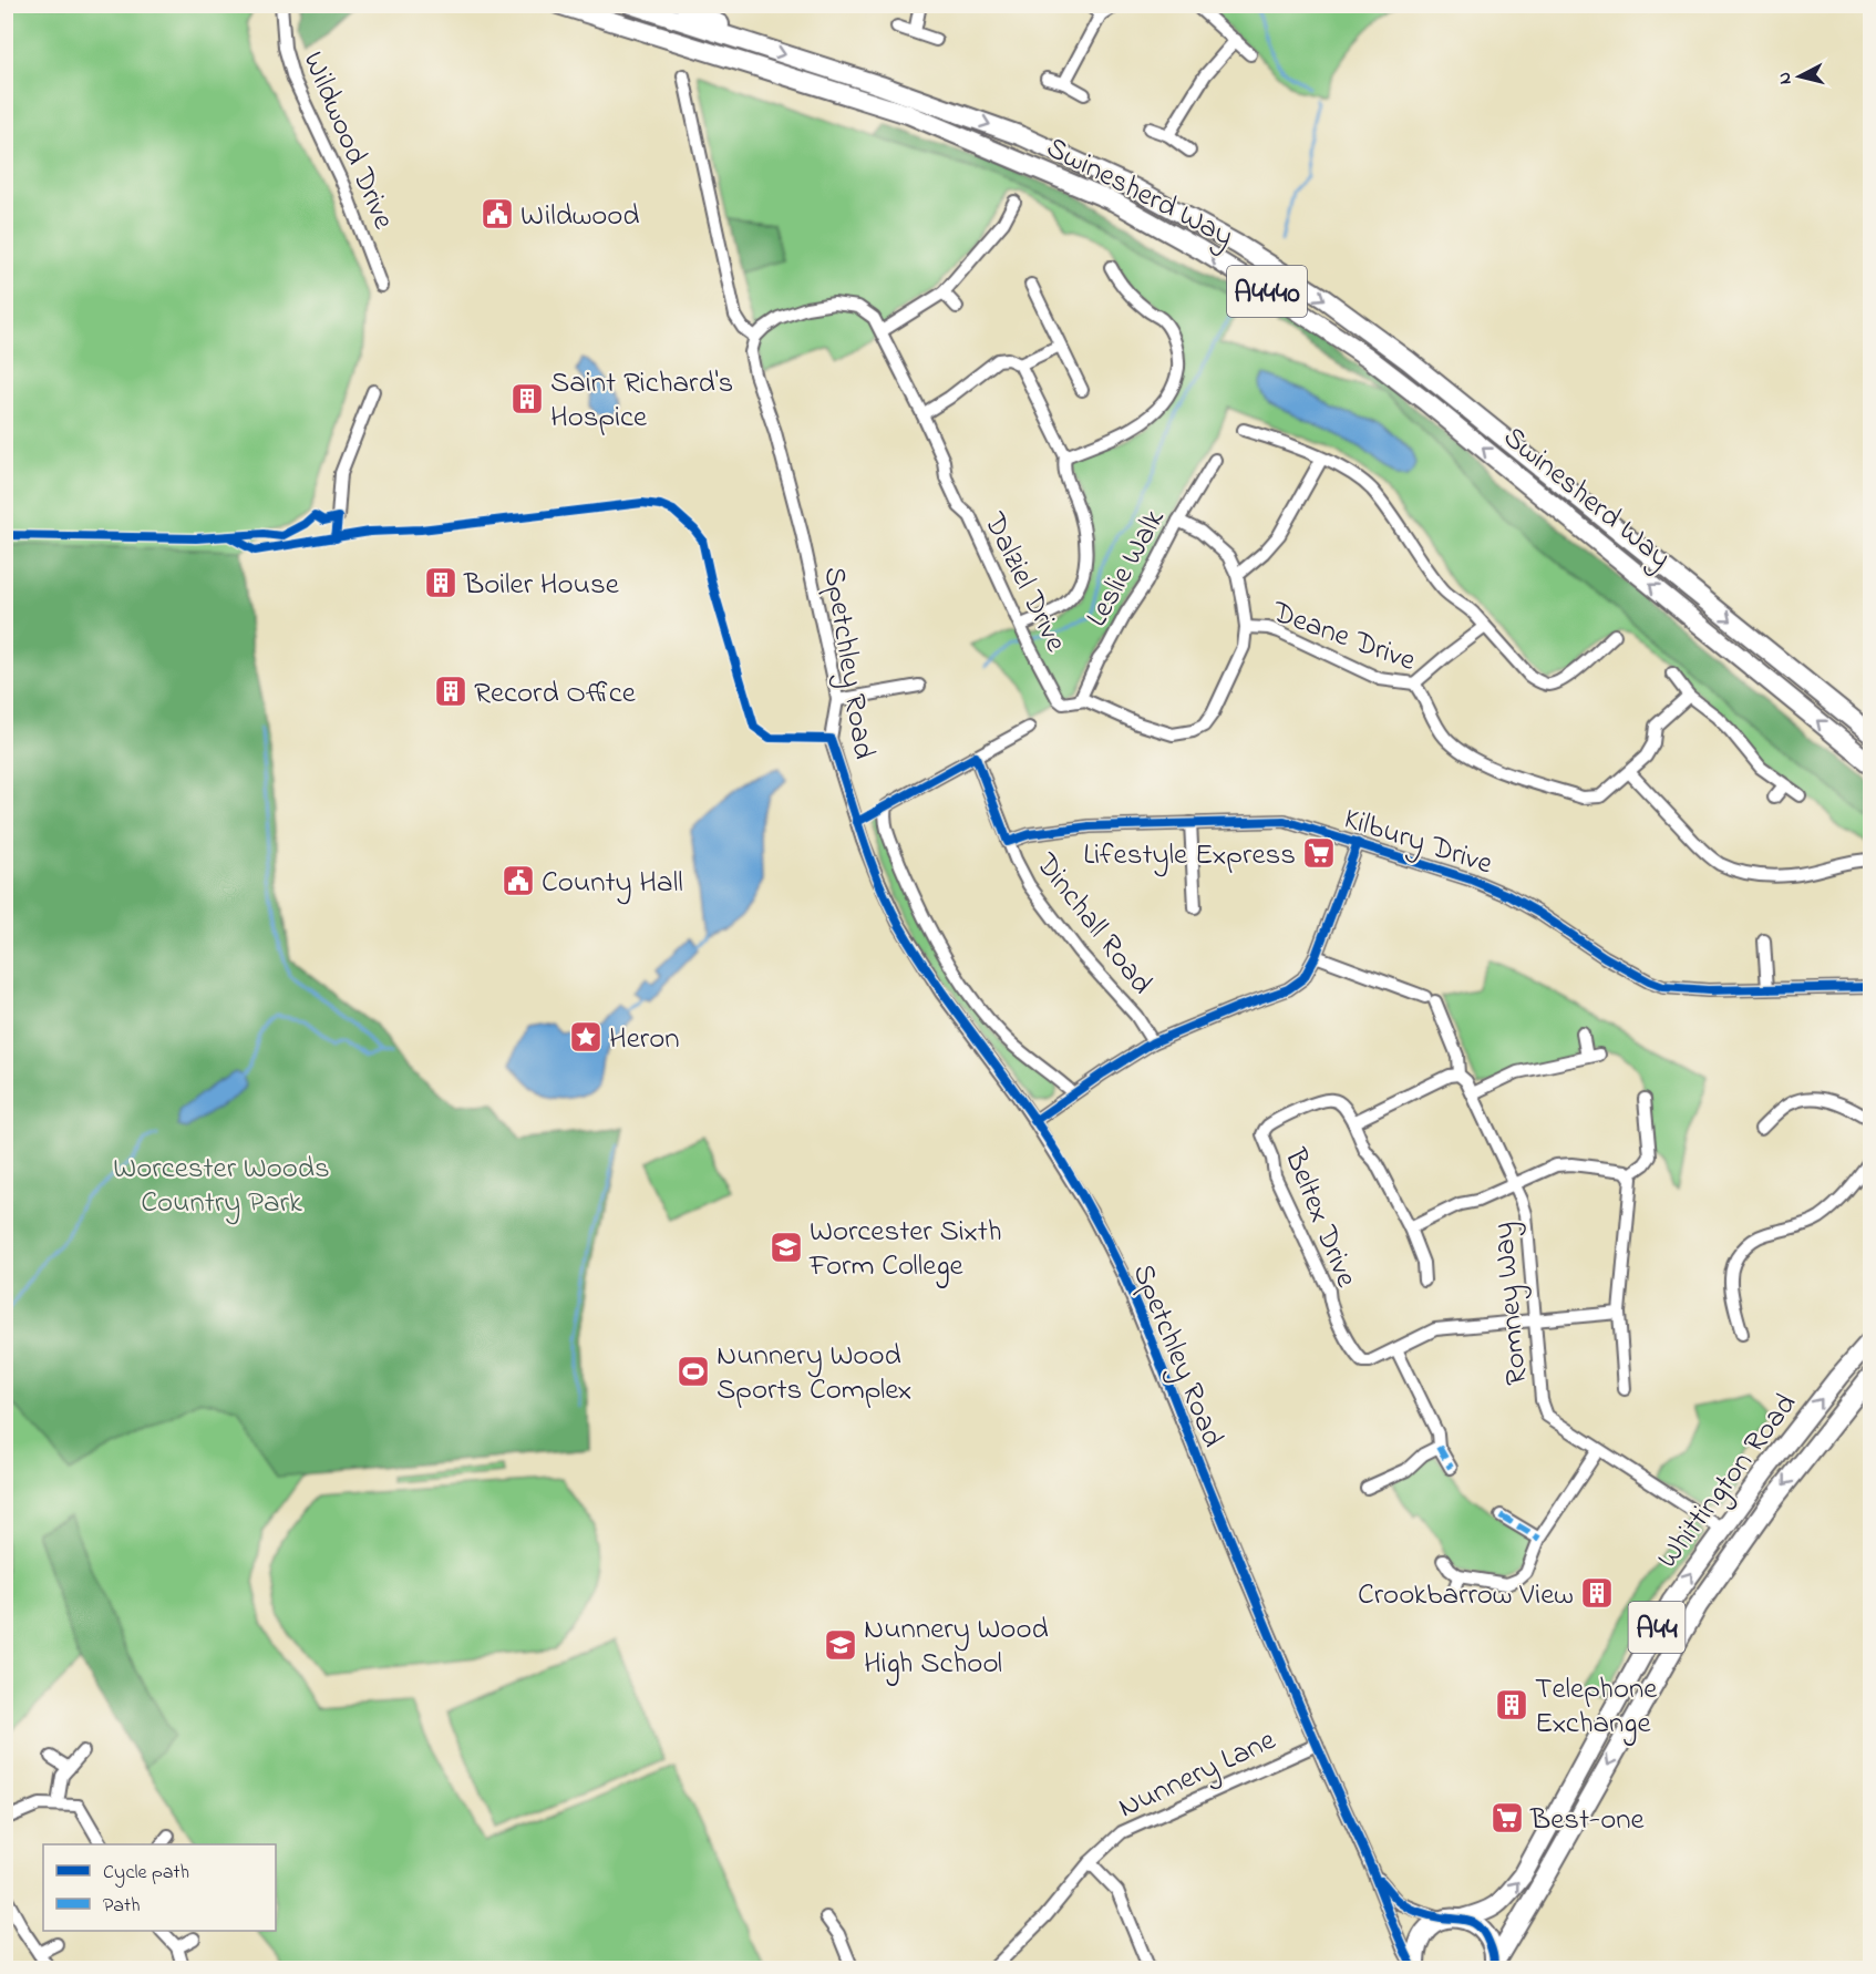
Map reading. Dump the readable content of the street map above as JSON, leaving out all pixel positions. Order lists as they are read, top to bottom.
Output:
{
  "streets": {
    "main road": [
      "Swinesherd Way",
      "A4440",
      "Whittington Road",
      "A44"
    ],
    "street": [
      "Wildwood Drive",
      "Leslie Walk",
      "Dalziel Drive",
      "Deane Drive",
      "Spetchley Road",
      "Kilbury Drive",
      "Dinchall Road",
      "Beltex Drive",
      "Romney Way",
      "Nunnery Lane"
    ]
  },
  "crossings": [
    ["Leslie Walk", "Dalziel Drive"],
    ["Dalziel Drive", "Deane Drive"],
    ["Dalziel Drive", "Spetchley Road"],
    ["Spetchley Road", "A44"],
    ["Spetchley Road", "Nunnery Lane"],
    ["Kilbury Drive", "Dinchall Road"],
    ["Beltex Drive", "Romney Way"],
    ["Romney Way", "Whittington Road"],
    ["Whittington Road", "A44"]
  ],
  "parks": ["Worcester Woods Country Park"],
  "places": {
    "public building": ["Wildwood", "County Hall"],
    "building": [
      "Saint Richard's Hospice",
      "Boiler House",
      "Record Office",
      "Crookbarrow View",
      "Telephone Exchange"
    ],
    "supermarket": ["Lifestyle Express", "Best-one"],
    "place": ["Heron"],
    "school or university": ["Worcester Sixth Form College", "Nunnery Wood High School"],
    "sports": ["Nunnery Wood Sports Complex"]
  },
  "legend": ["Cycle path", "Path"],
  "north": "left"
}
